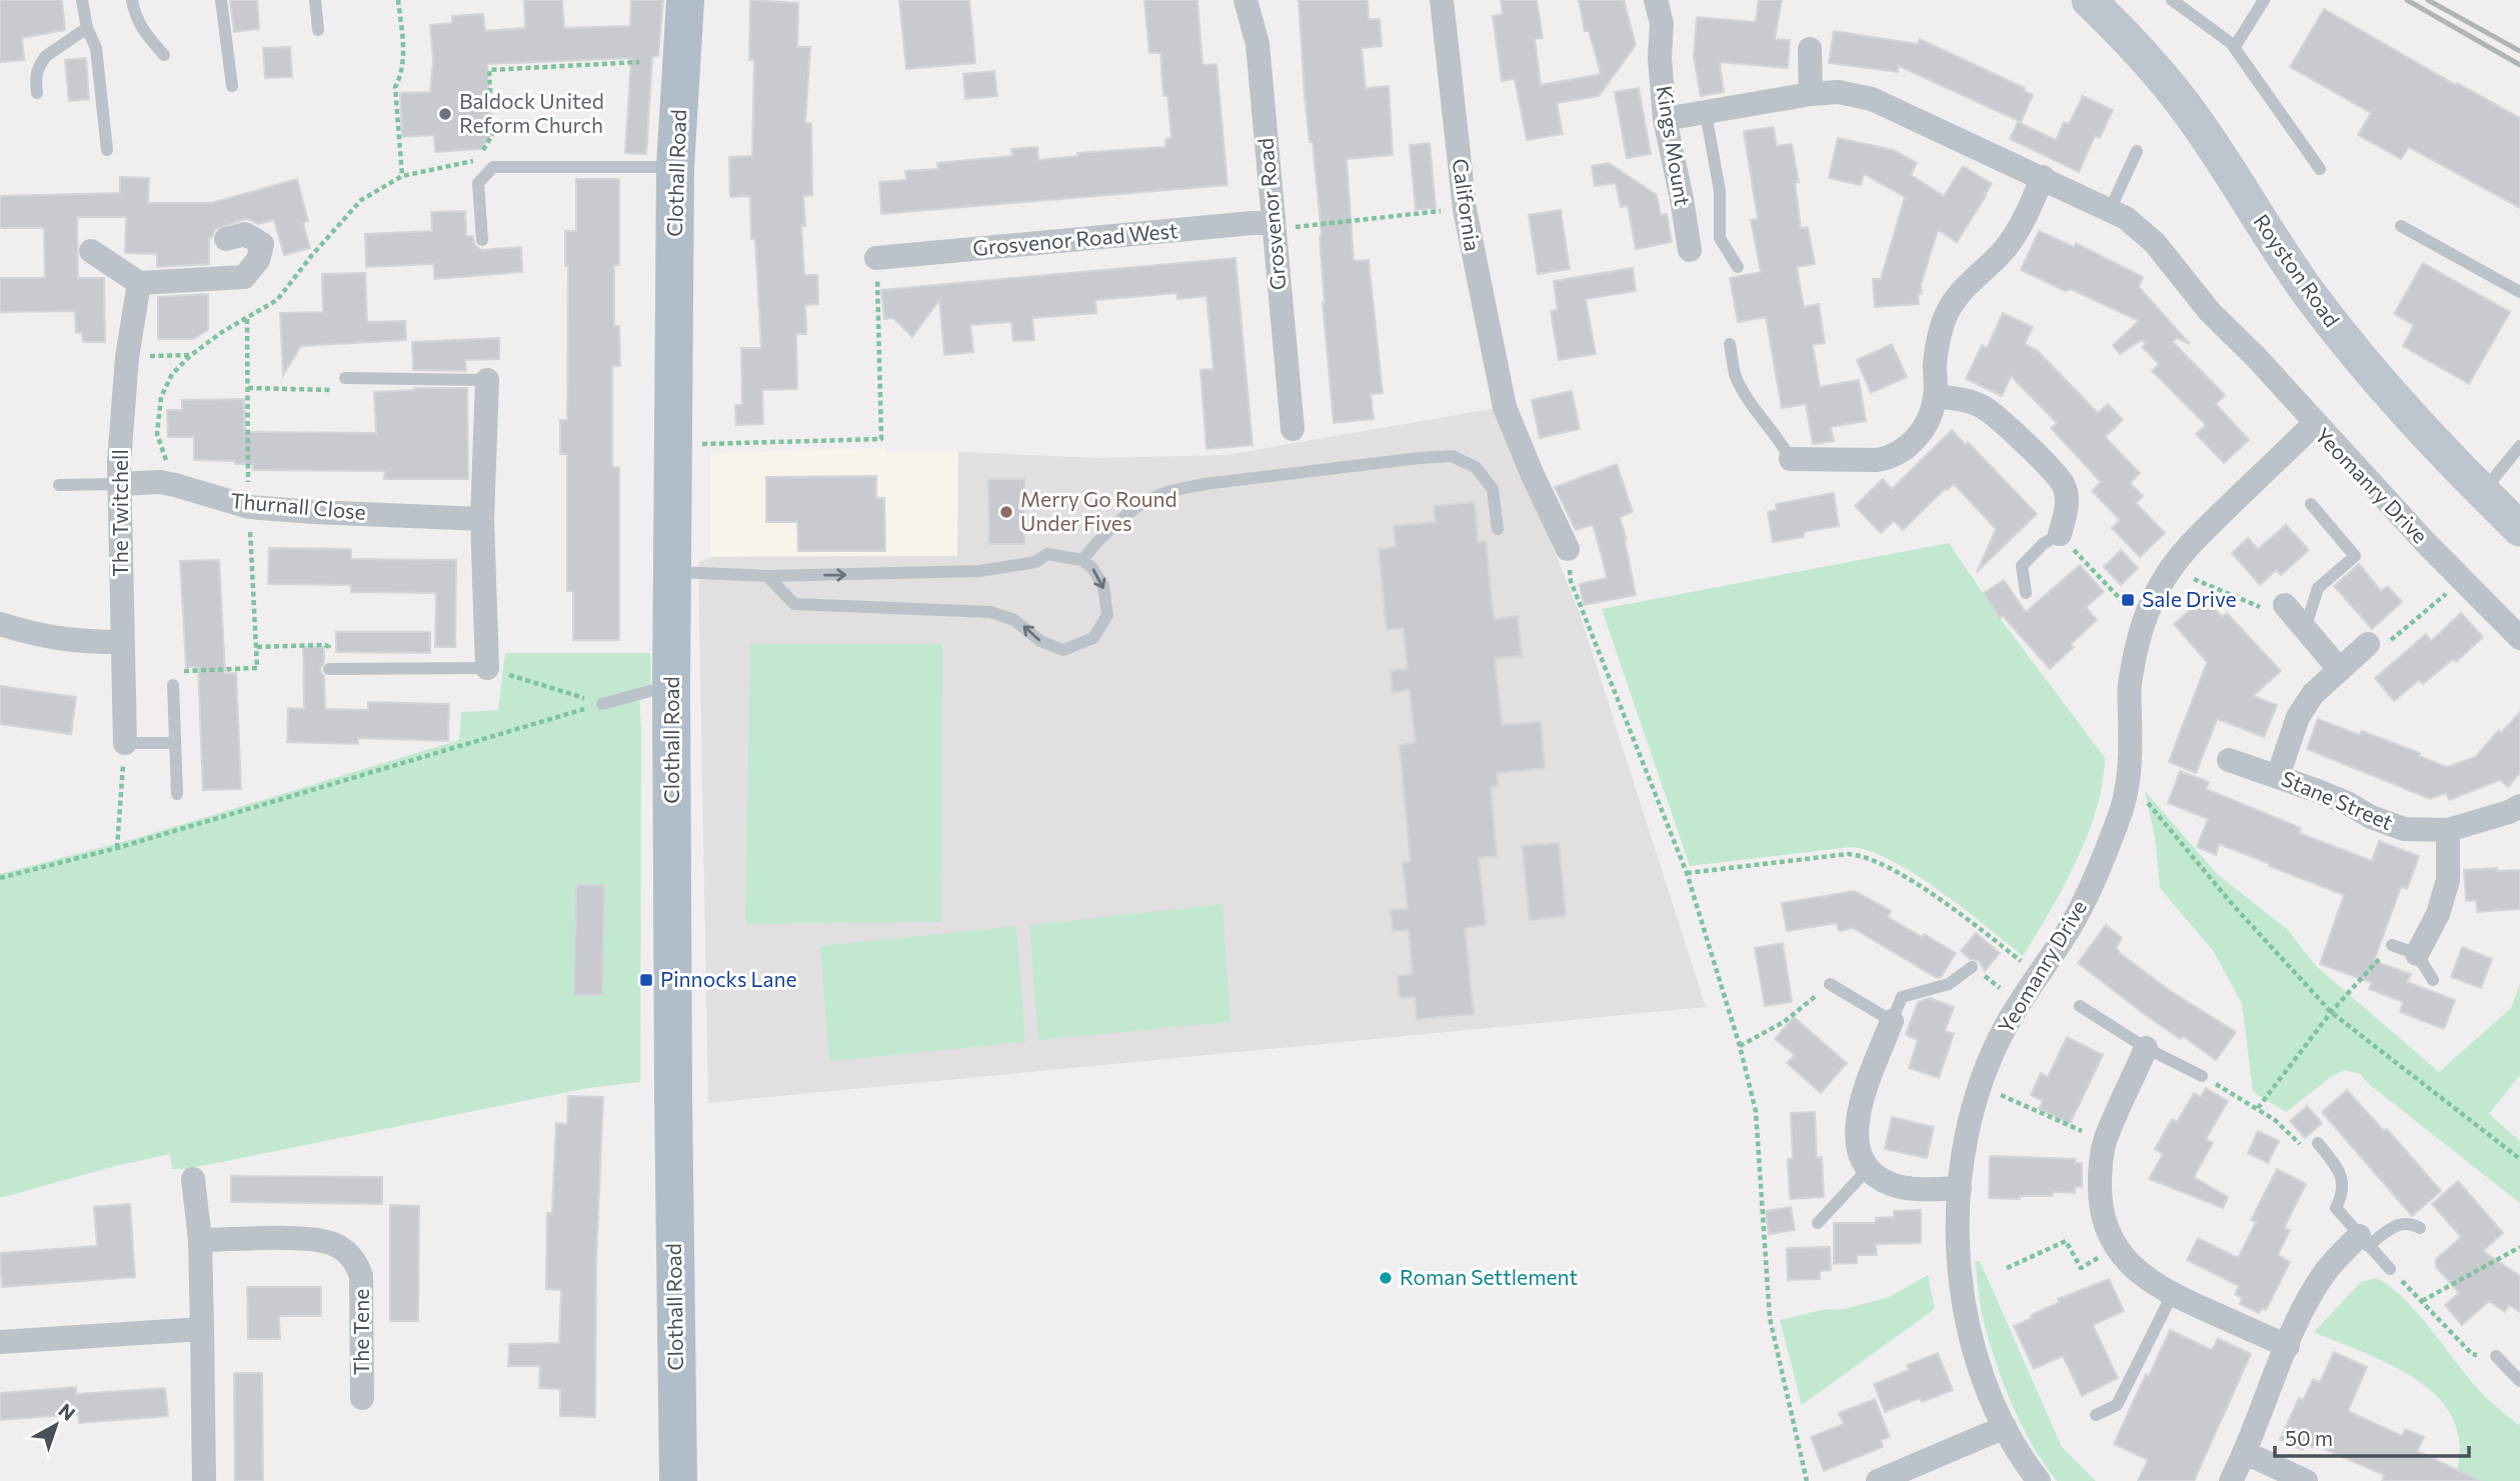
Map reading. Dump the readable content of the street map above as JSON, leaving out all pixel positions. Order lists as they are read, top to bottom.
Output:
{
  "streets": {
    "main road": ["Clothall Road", "Royston Road"],
    "street": [
      "Kings Mount",
      "California",
      "Grosvenor Road",
      "Grosvenor Road West",
      "Yeomanry Drive",
      "Thurnall Close",
      "The Twitchell",
      "Stane Street",
      "The Tene"
    ]
  },
  "crossings": [
    ["Grosvenor Road", "Grosvenor Road West"],
    ["Thurnall Close", "The Twitchell"]
  ],
  "places": {
    "other": ["Baldock United Reform Church", "Merry Go Round Under Fives", "Roman Settlement"],
    "transit": ["Sale Drive", "Pinnocks Lane"]
  },
  "scale_bar": "50 m",
  "north": "top right"
}
